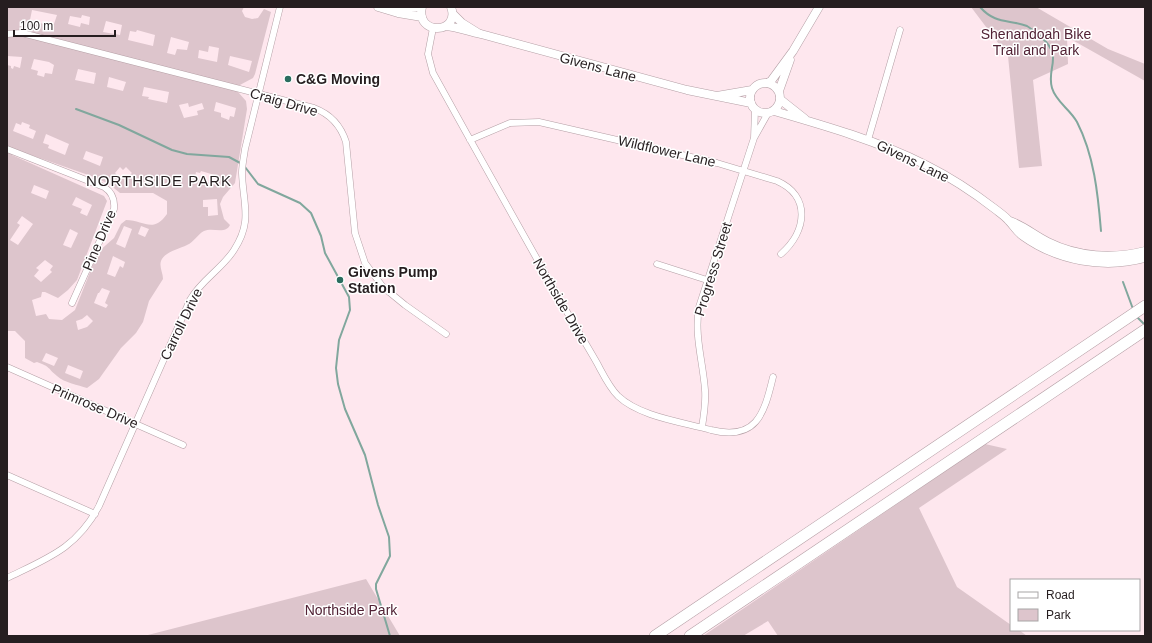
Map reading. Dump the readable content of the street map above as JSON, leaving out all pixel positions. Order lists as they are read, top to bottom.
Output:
{
  "streets": {
    "street": [
      "Givens Lane",
      "Craig Drive",
      "Wildflower Lane",
      "Pine Drive",
      "Progress Street",
      "Northside Drive",
      "Carroll Drive",
      "Primrose Drive"
    ]
  },
  "crossings": [
    ["Givens Lane", "Progress Street"],
    ["Craig Drive", "Carroll Drive"],
    ["Wildflower Lane", "Progress Street"],
    ["Wildflower Lane", "Northside Drive"],
    ["Progress Street", "Northside Drive"],
    ["Carroll Drive", "Primrose Drive"]
  ],
  "districts": ["NORTHSIDE PARK"],
  "parks": ["Shenandoah Bike Trail and Park", "Northside Park"],
  "places": ["C&G Moving", "Givens Pump Station"],
  "legend": ["Road", "Park"],
  "scale_bar": "100 m"
}
